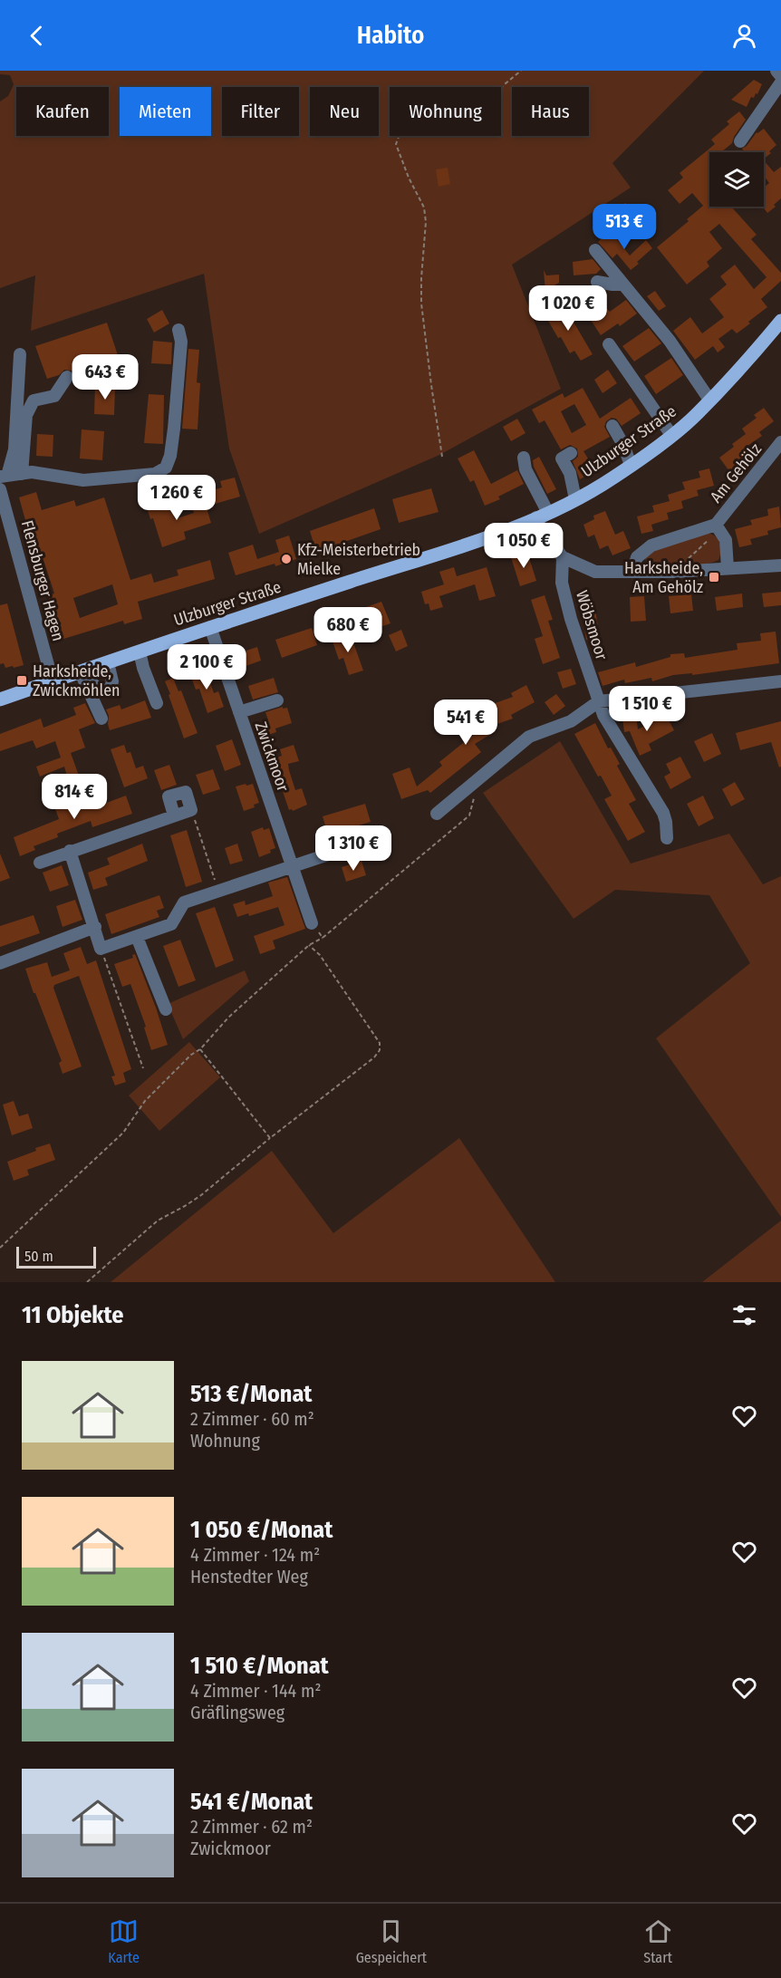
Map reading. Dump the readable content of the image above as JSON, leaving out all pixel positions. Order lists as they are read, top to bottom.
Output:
{
  "streets": {
    "main road": ["Ulzburger Straße"],
    "street": [
      "Am Gehölz",
      "Flensburger Hagen",
      "Wöbsmoor",
      "Zwickmoor"
    ]
  },
  "crossings": [
    ["Ulzburger Straße", "Flensburger Hagen"],
    ["Ulzburger Straße", "Zwickmoor"]
  ],
  "places": {
    "other": ["Kfz-Meisterbetrieb Mielke"],
    "transit": ["Harksheide, Am Gehölz", "Harksheide, Zwickmöhlen"]
  },
  "scale_bar": "50 m",
  "page": {
    "header": "Habito",
    "chip": [
      "Kaufen",
      "Mieten",
      "Filter",
      "Neu",
      "Wohnung",
      "Haus"
    ],
    "price": [
      "513 €",
      "1 020 €",
      "643 €",
      "1 260 €",
      "1 050 €",
      "680 €",
      "2 100 €",
      "1 510 €",
      "541 €",
      "814 €",
      "1 310 €"
    ],
    "scale": "50 m",
    "heading": "11 Objekte",
    "list": [
      {
        "name": "513 €/Monat",
        "note": "2 Zimmer · 60 m² · Wohnung"
      },
      {
        "name": "1 050 €/Monat",
        "note": "4 Zimmer · 124 m² · Henstedter Weg"
      },
      {
        "name": "1 510 €/Monat",
        "note": "4 Zimmer · 144 m² · Gräflingsweg"
      },
      {
        "name": "541 €/Monat",
        "note": "2 Zimmer · 62 m² · Zwickmoor"
      }
    ],
    "tabs": ["Karte", "Gespeichert", "Start"]
  }
}
